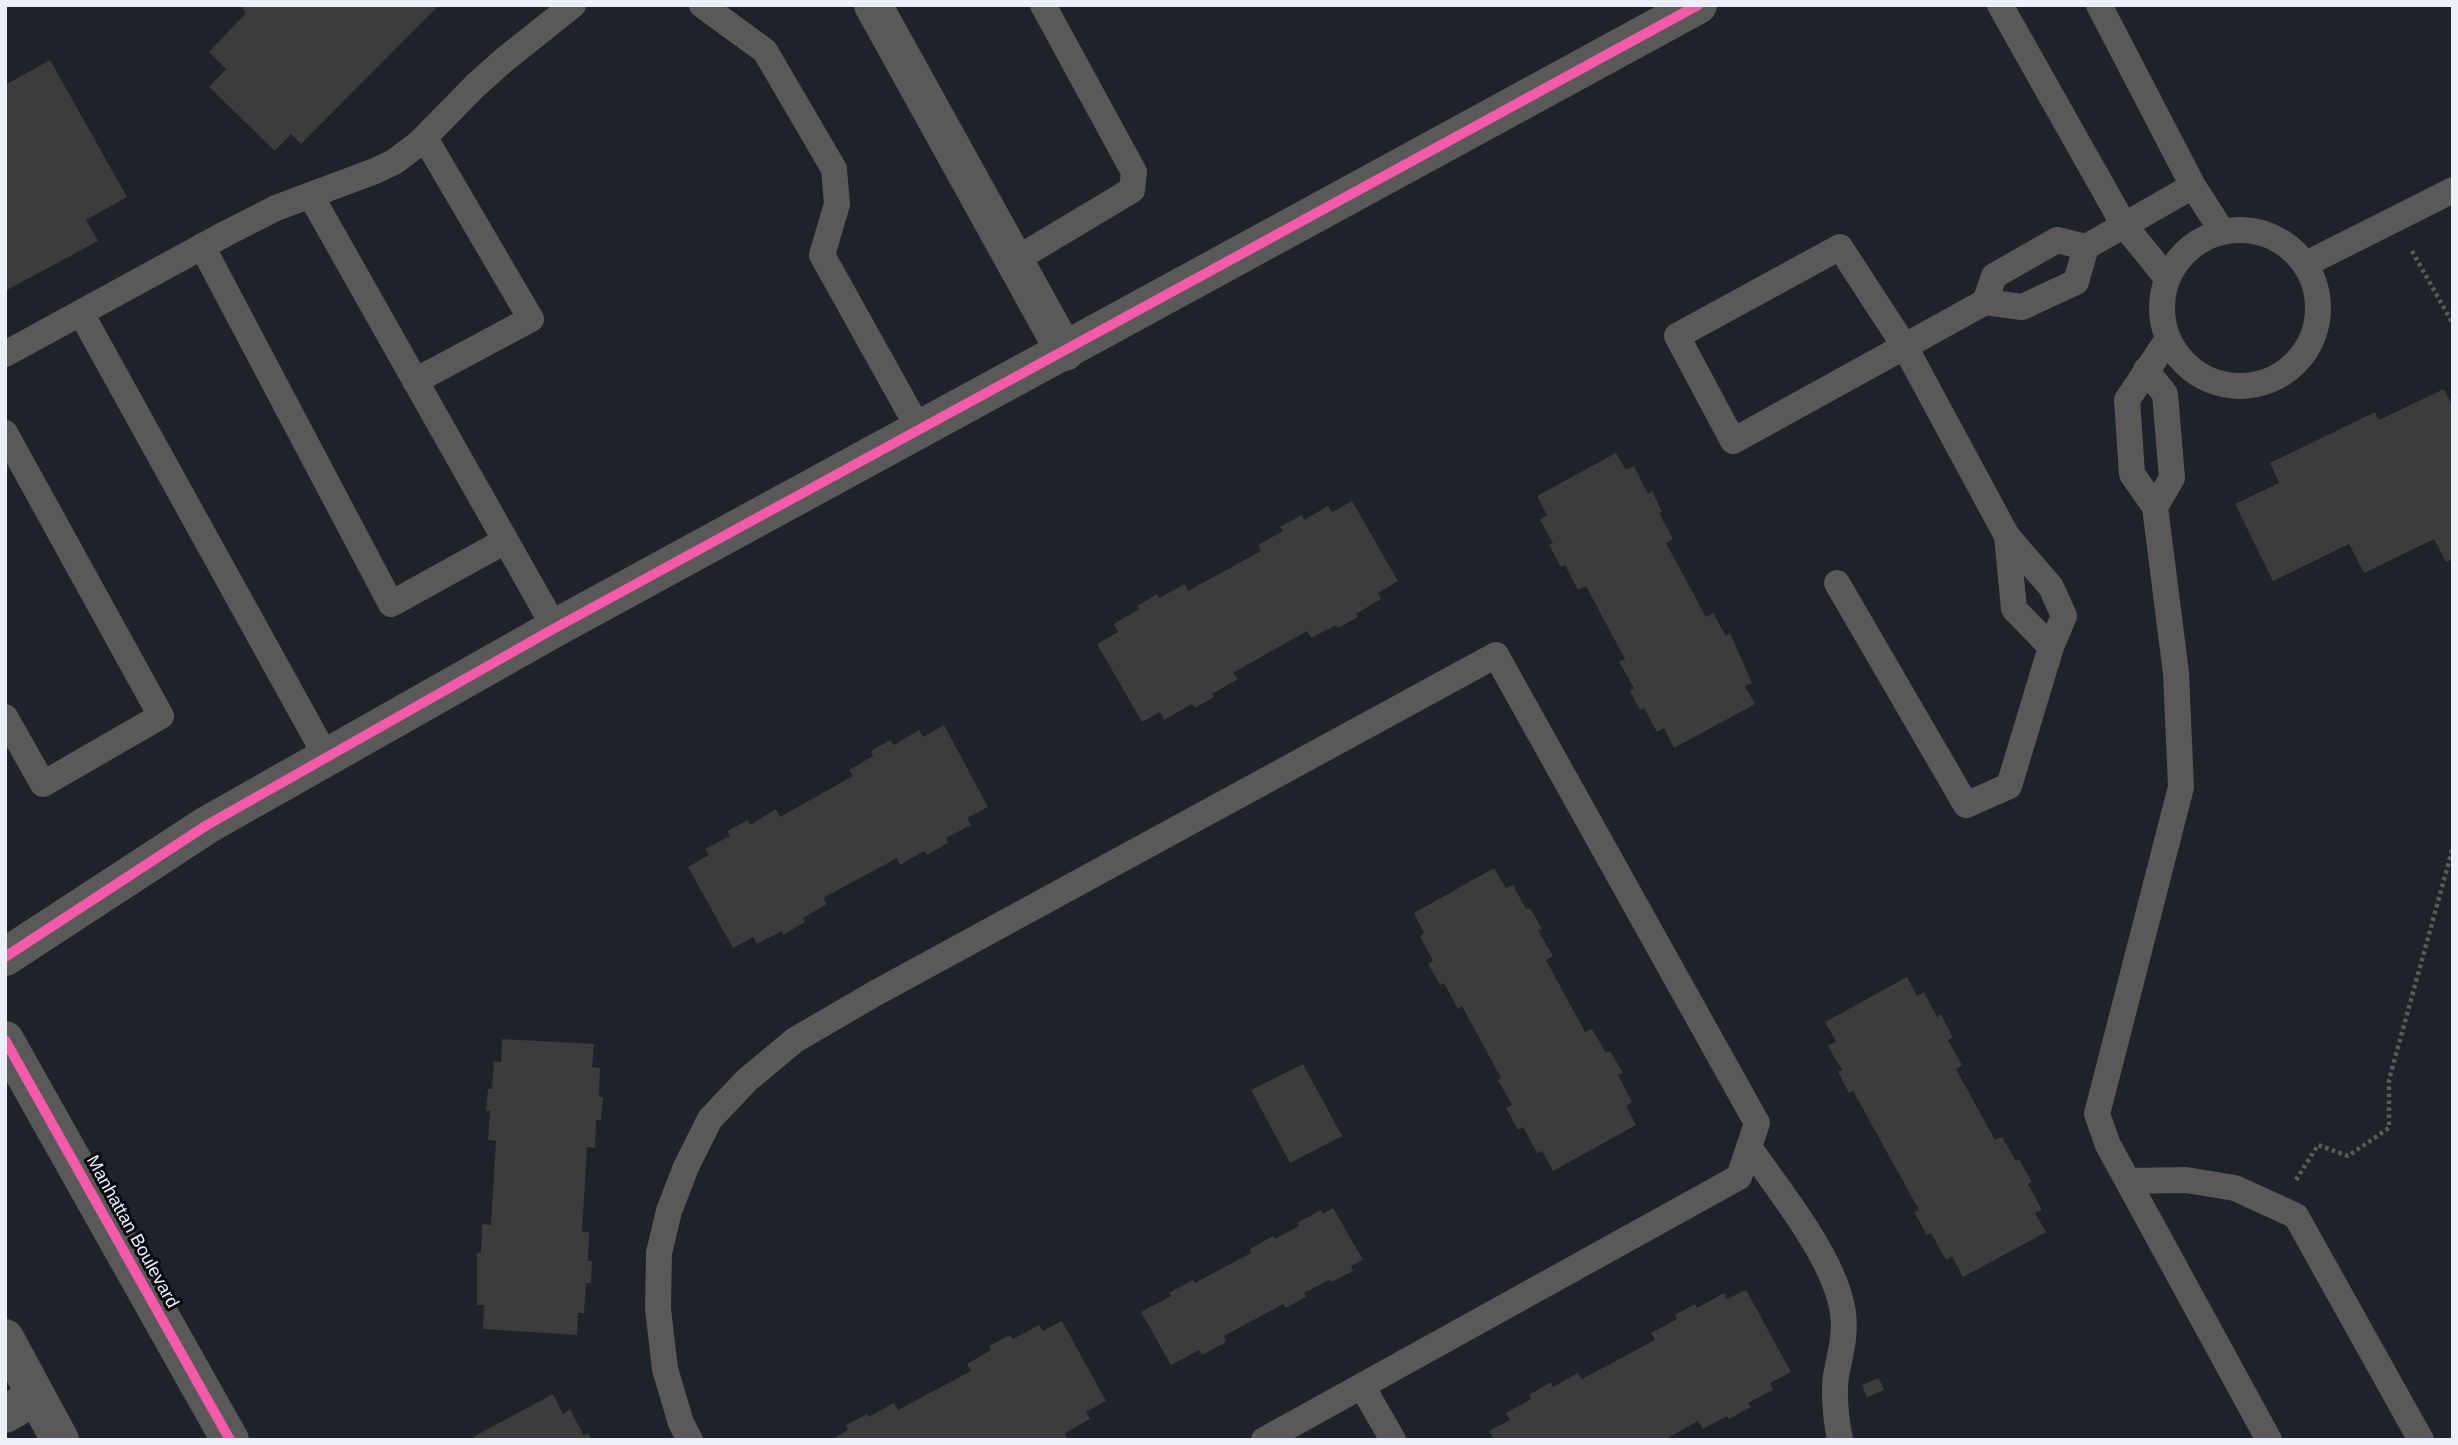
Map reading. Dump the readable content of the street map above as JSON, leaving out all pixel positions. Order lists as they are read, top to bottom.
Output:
{
  "streets": {
    "street": ["Manhattan Boulevard"]
  }
}
